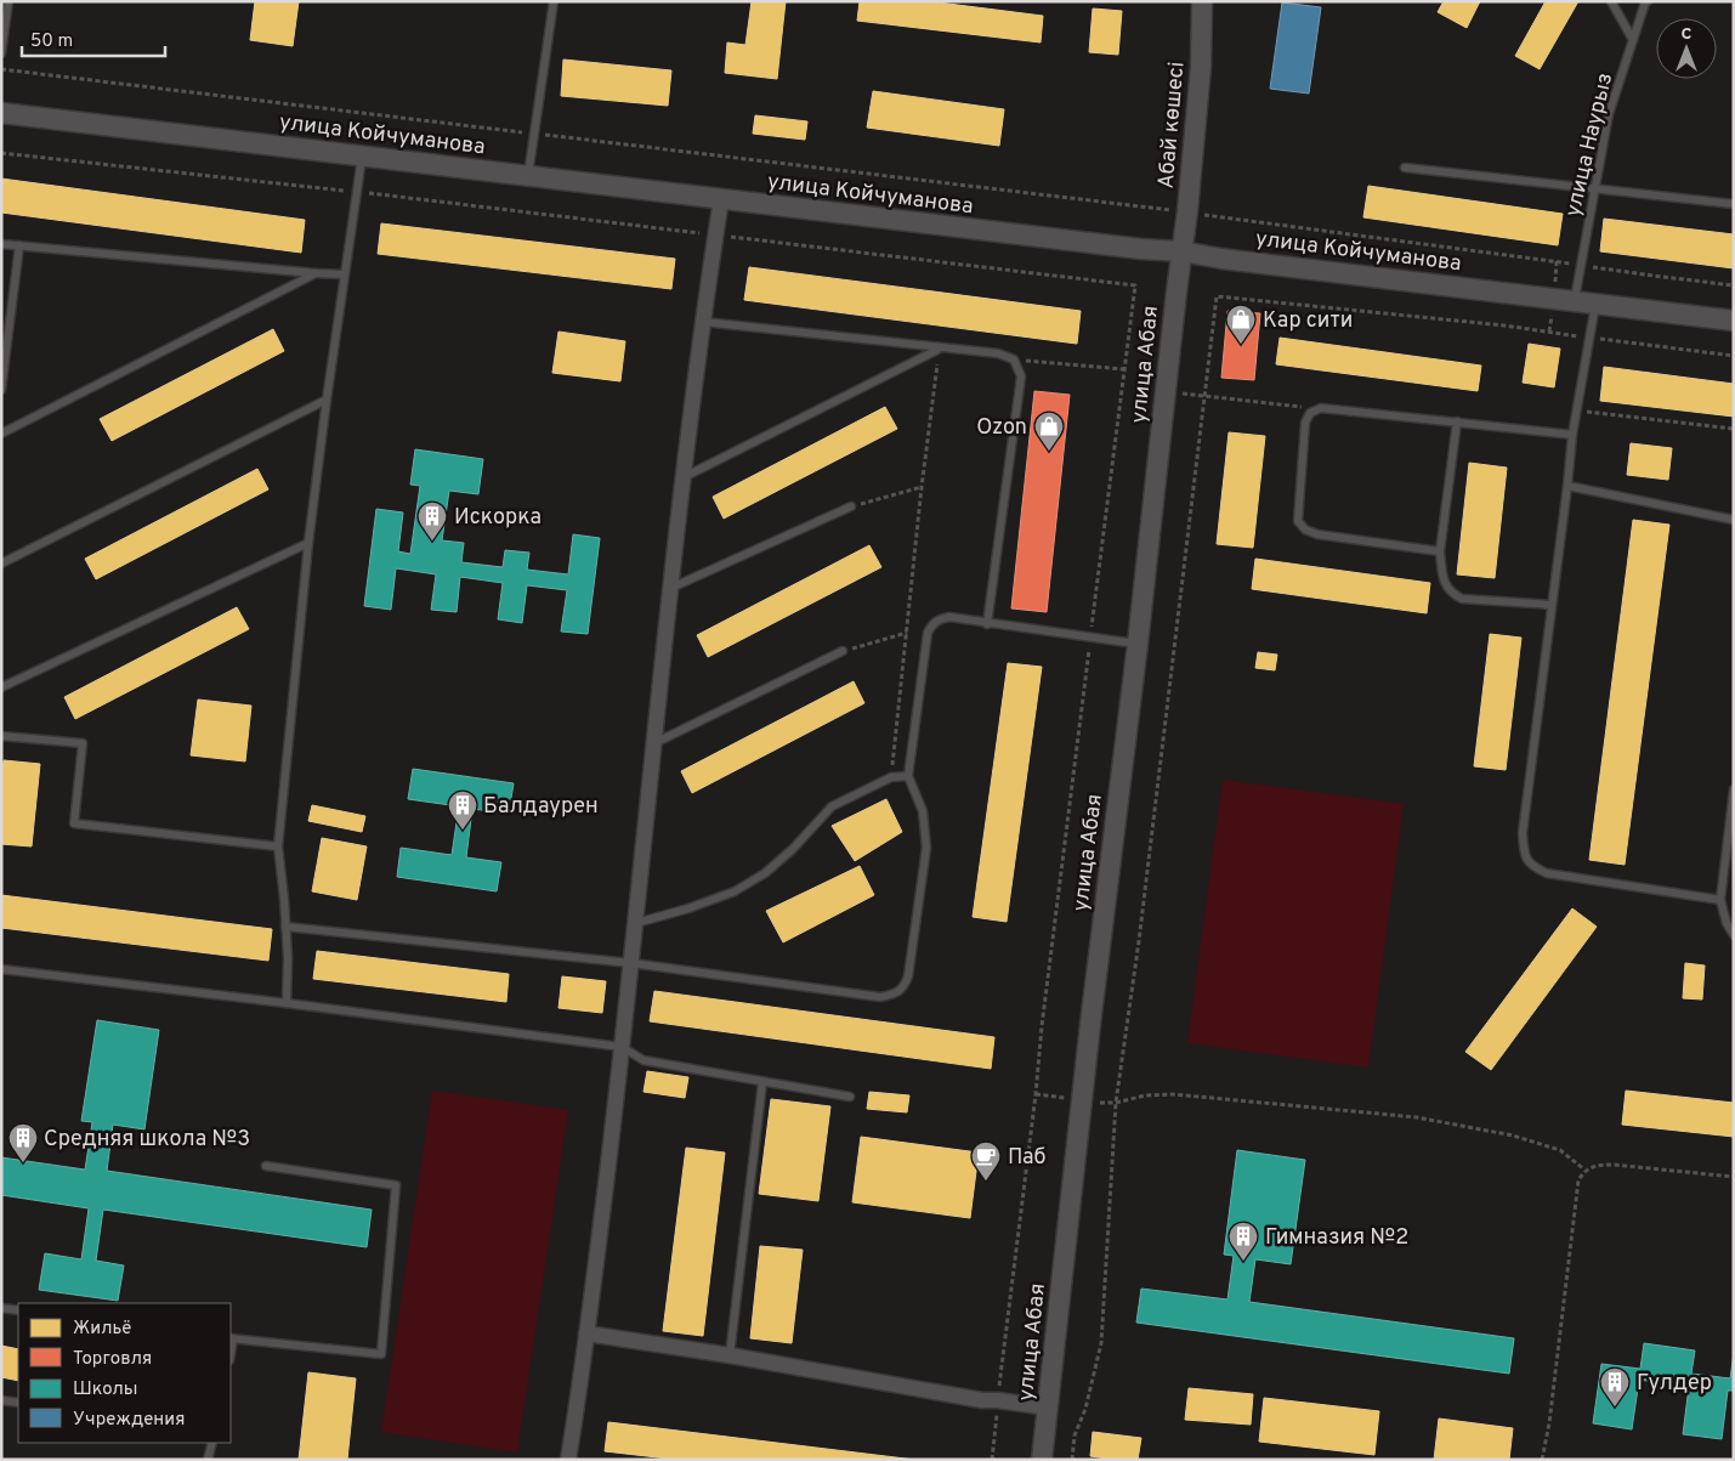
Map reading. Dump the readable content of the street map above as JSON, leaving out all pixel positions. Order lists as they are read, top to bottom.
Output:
{
  "streets": {
    "street": ["Абай көшесі", "улица Койчуманова", "улица Абая"],
    "lane": ["улица Наурыз"]
  },
  "crossings": [
    ["Абай көшесі", "улица Койчуманова"],
    ["Абай көшесі", "улица Абая"],
    ["улица Койчуманова", "улица Наурыз"],
    ["улица Койчуманова", "улица Абая"]
  ],
  "places": {
    "shop": ["Кар сити", "Ozon"],
    "building": [
      "Искоркa",
      "Балдаурен",
      "Средняя школа №3",
      "Гимназия №2",
      "Гулдер"
    ],
    "cafe": ["Паб"]
  },
  "legend": [
    "Жильё",
    "Торговля",
    "Школы",
    "Учреждения"
  ],
  "scale_bar": "50 m",
  "north": "top"
}
